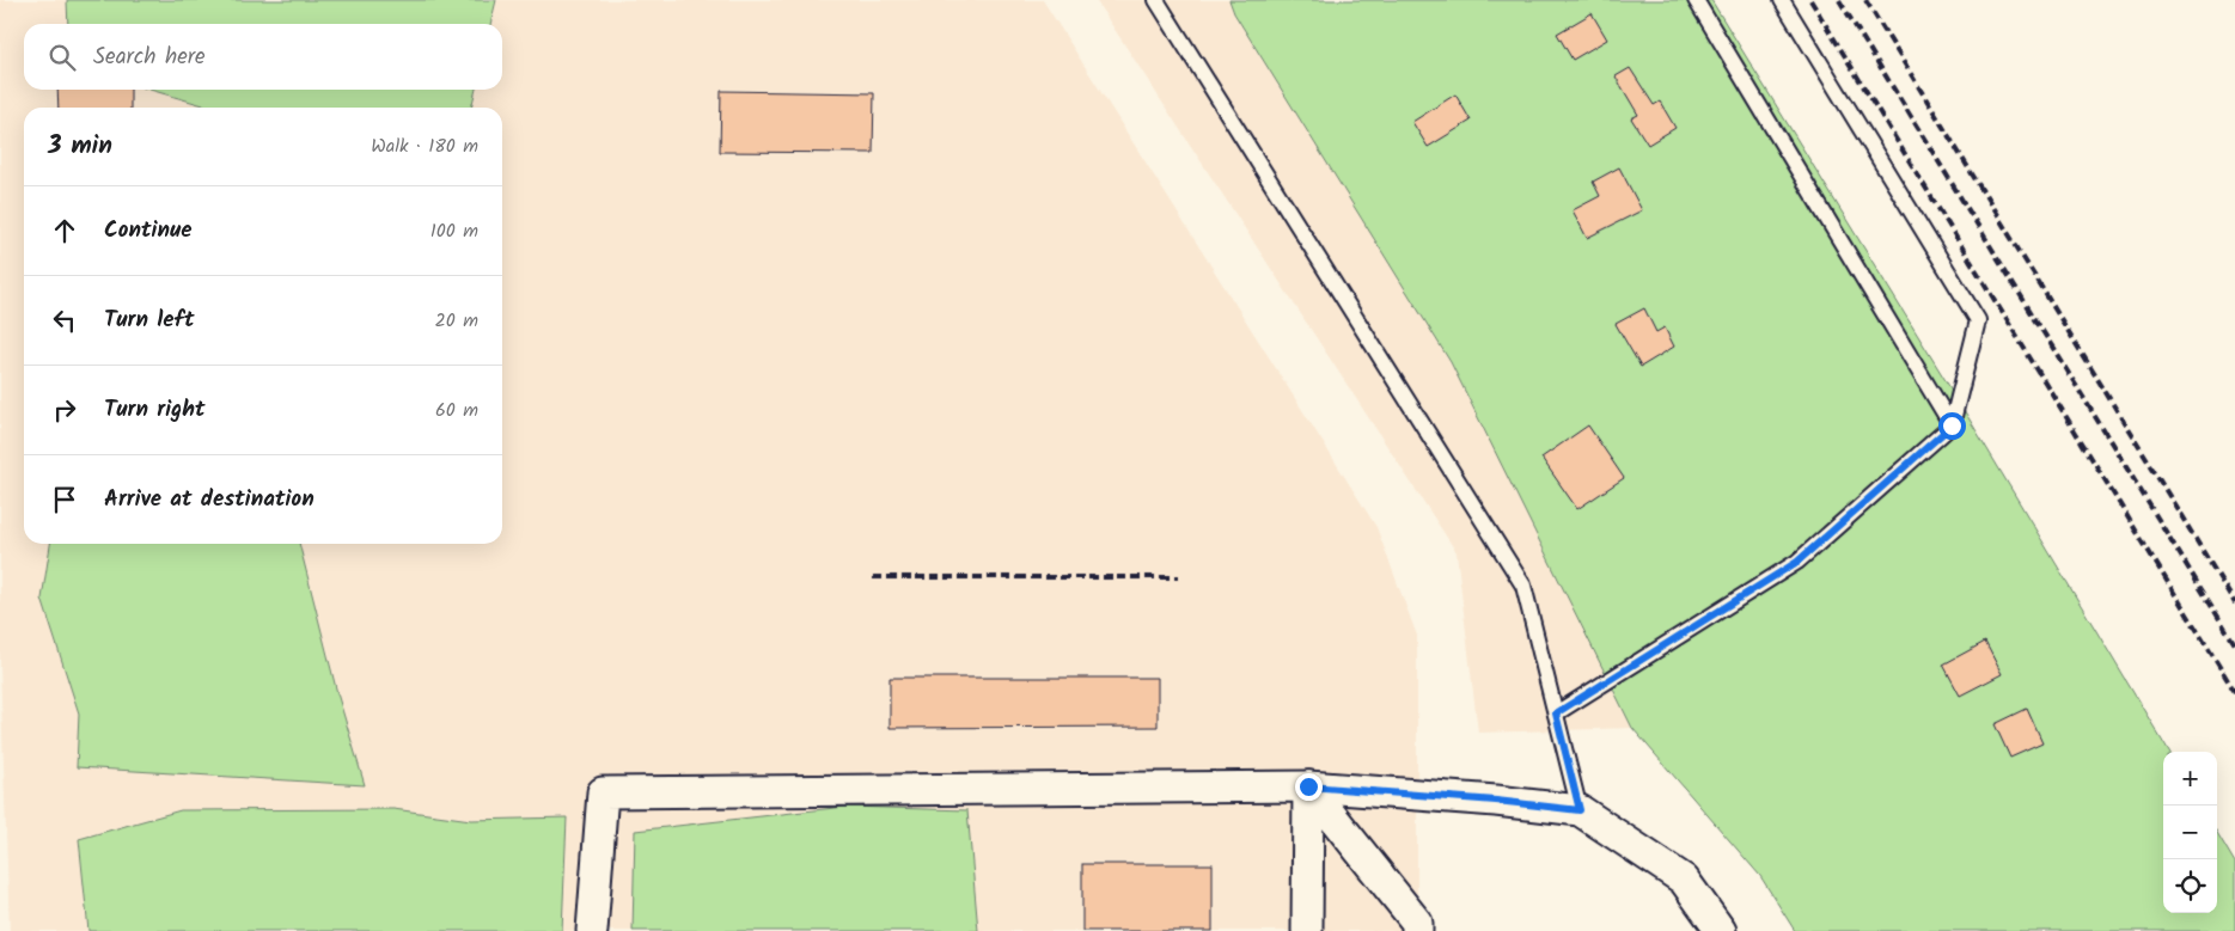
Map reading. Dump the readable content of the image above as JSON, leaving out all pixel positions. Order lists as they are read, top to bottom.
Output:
{
  "page": {
    "search": "Search here",
    "heading": ["3 min", "Walk · 180 m"],
    "list": [
      ["Continue", "100 m"],
      ["Turn left", "20 m"],
      ["Turn right", "60 m"],
      "Arrive at destination"
    ],
    "map_buttons": ["+", "−"]
  }
}
